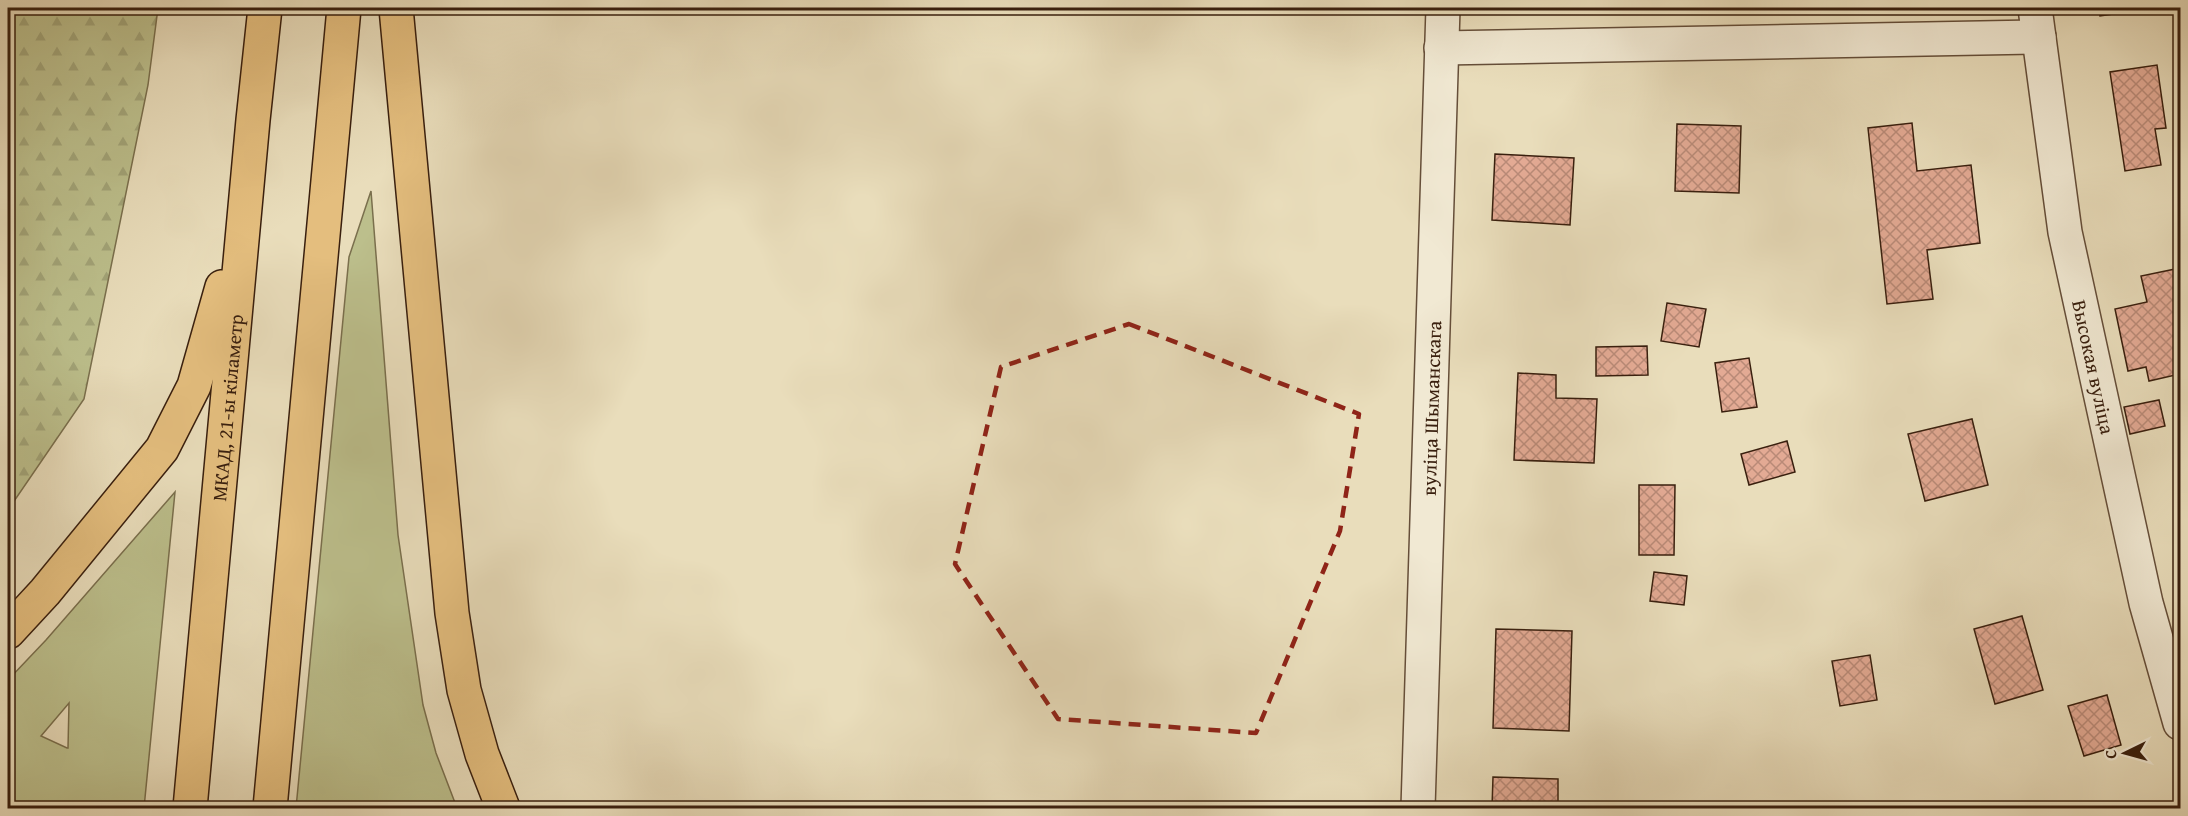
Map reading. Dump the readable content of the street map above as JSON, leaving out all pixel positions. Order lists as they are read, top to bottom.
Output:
{
  "streets": {
    "highway": ["МКАД, 21-ы кіламетр"],
    "street": ["Высокая вуліца", "вуліца Шыманскага"]
  },
  "north": "left"
}
